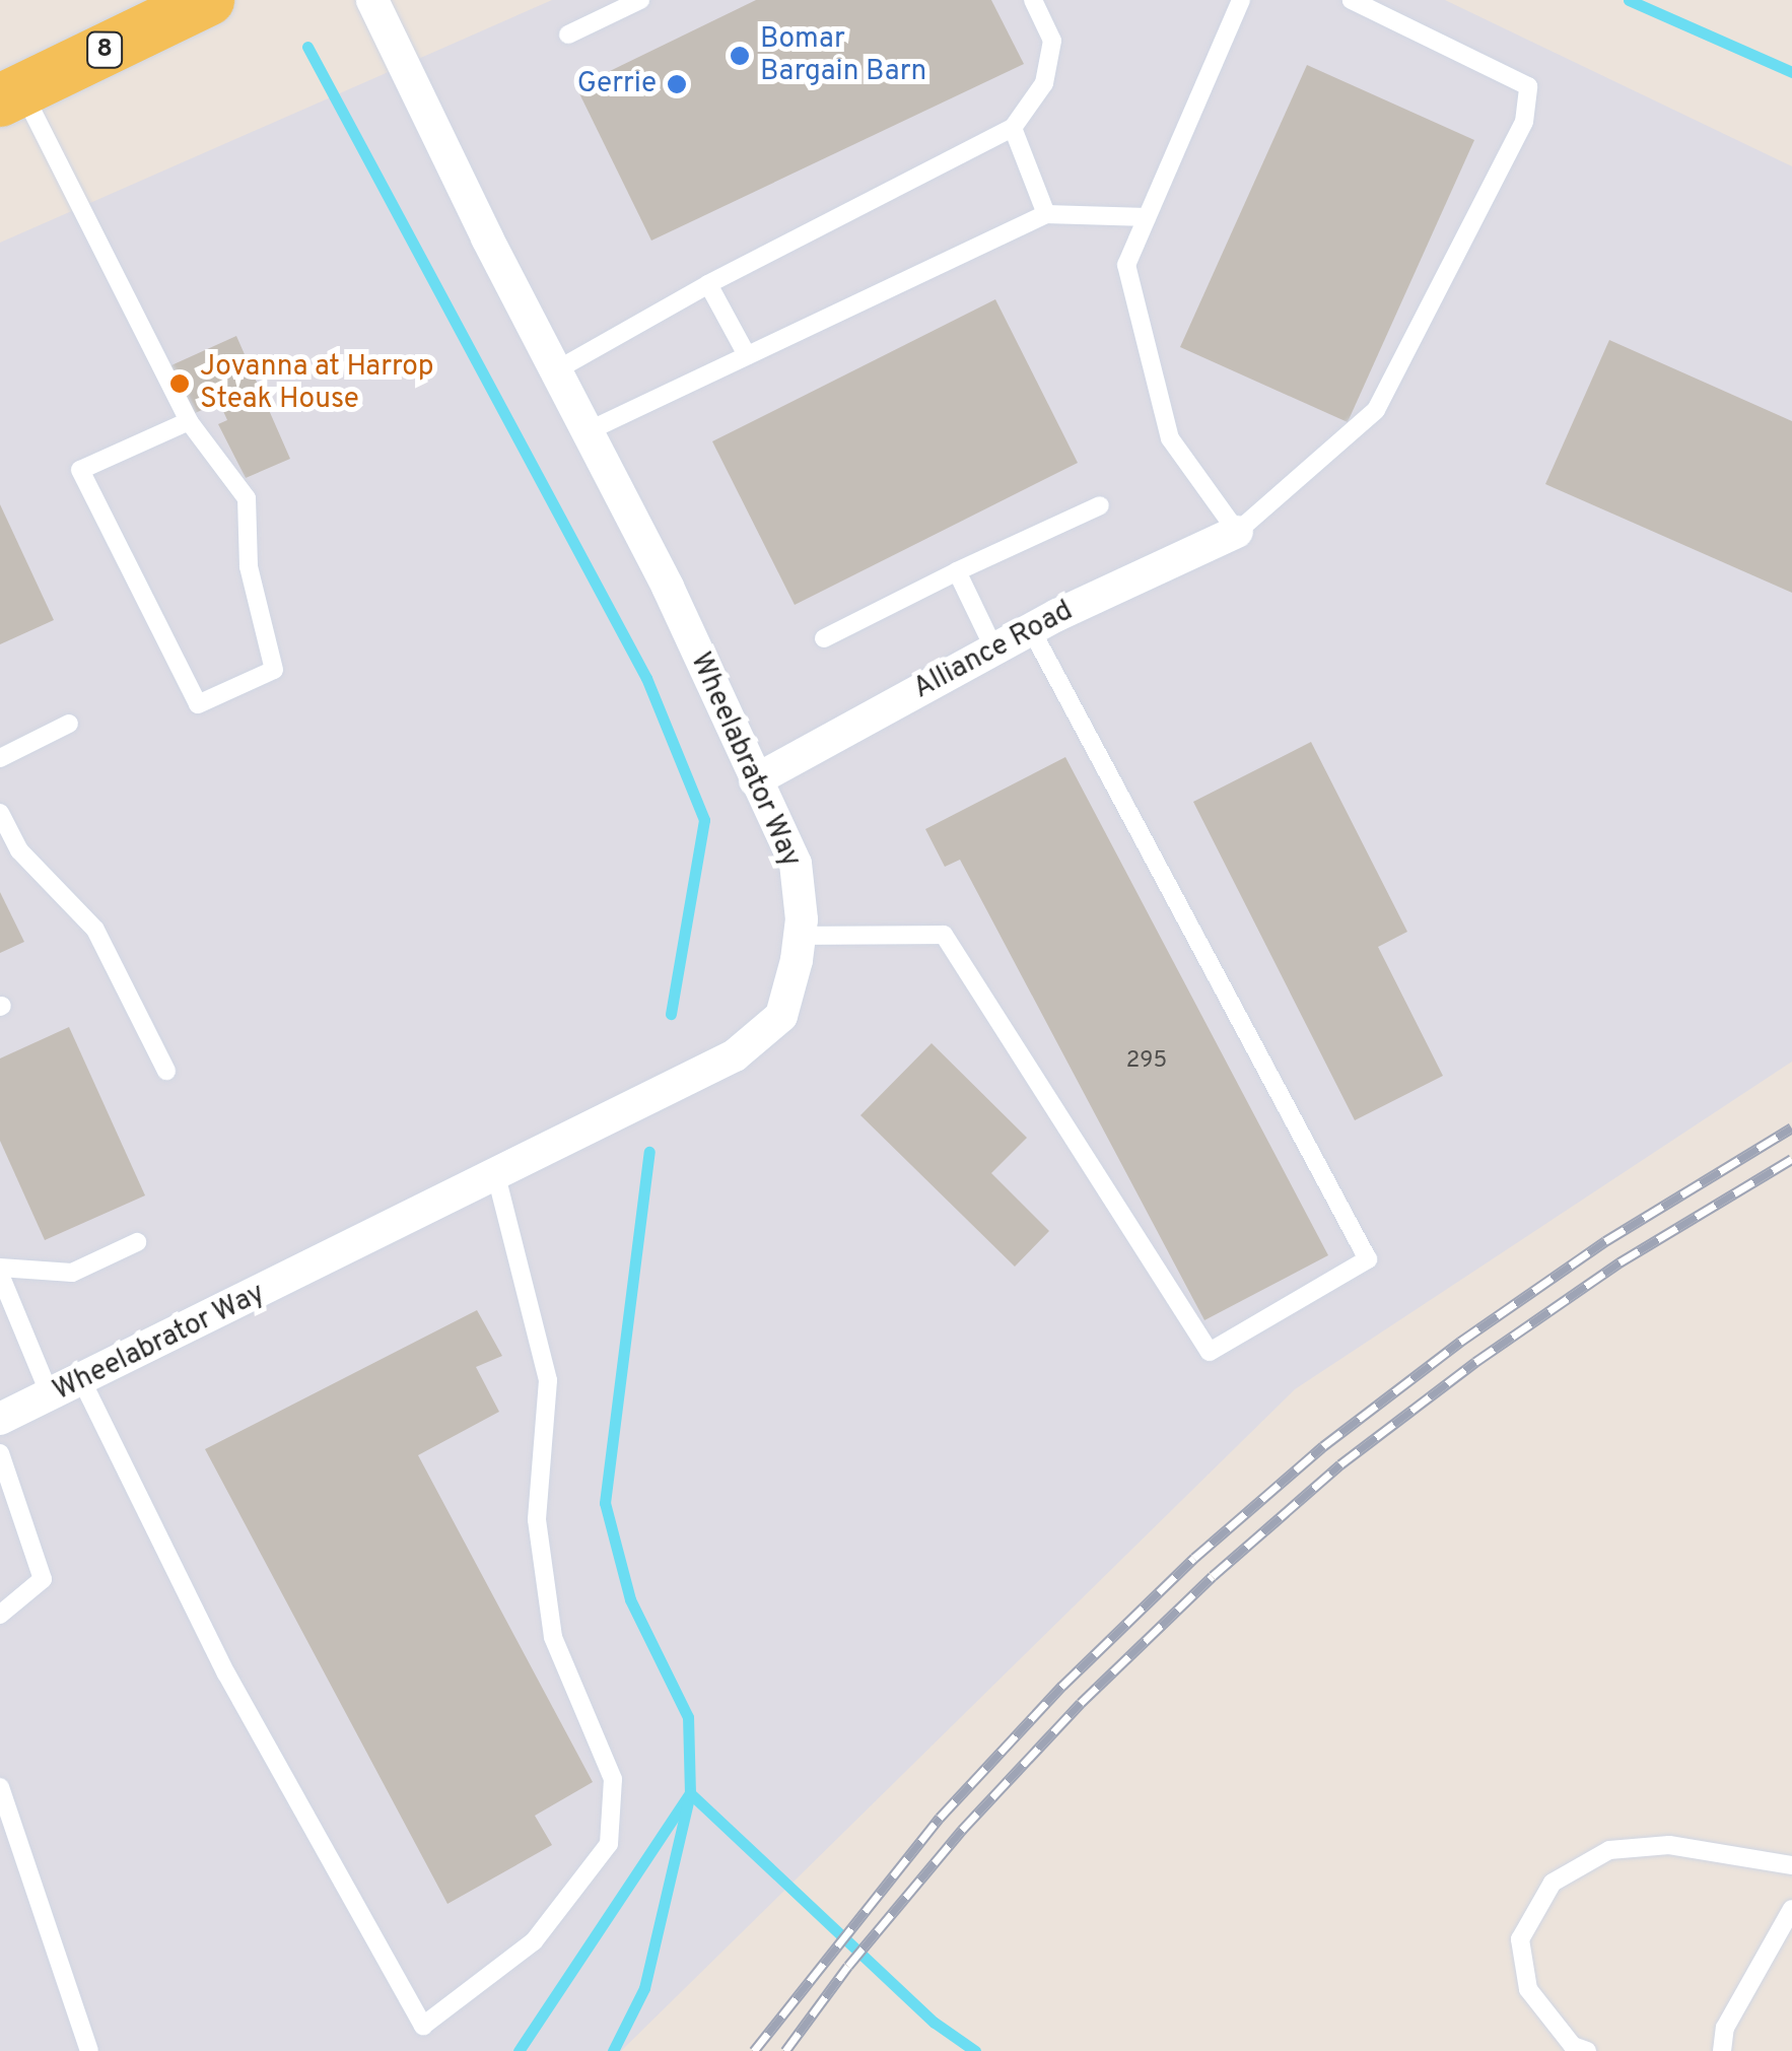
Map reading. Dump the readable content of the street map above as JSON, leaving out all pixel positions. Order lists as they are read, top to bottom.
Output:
{
  "streets": {
    "main road": ["8"],
    "street": ["Alliance Road", "Wheelabrator Way"]
  },
  "crossings": [
    ["Alliance Road", "Wheelabrator Way"]
  ],
  "places": ["Bomar Bargain Barn", "Gerrie", "Jovanna at Harrop Steak House"],
  "house_numbers": ["295"]
}
